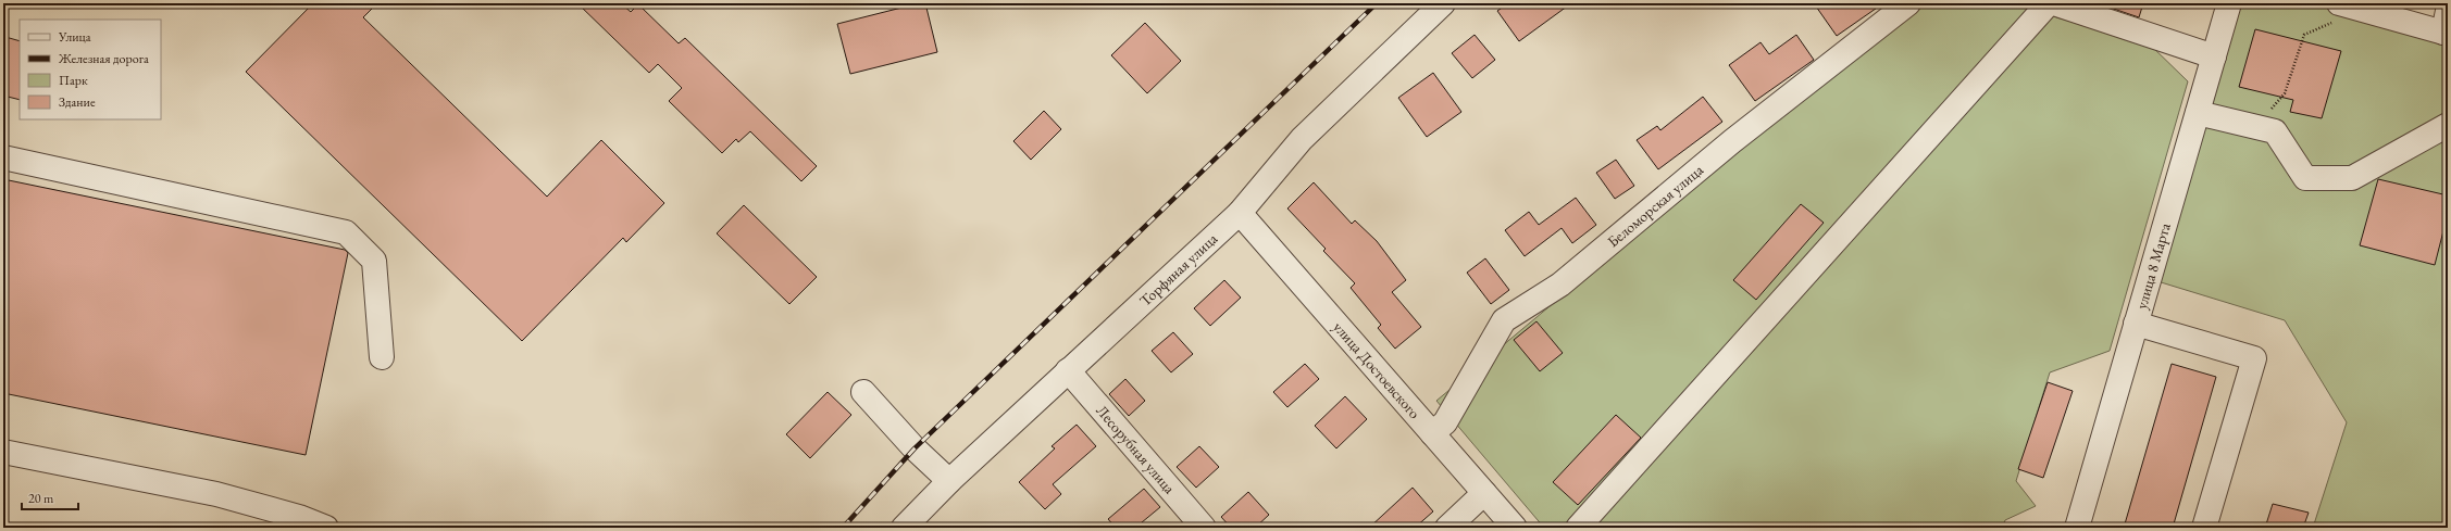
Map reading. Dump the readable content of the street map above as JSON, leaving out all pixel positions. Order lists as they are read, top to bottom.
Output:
{
  "streets": {
    "street": [
      "Беломорская улица",
      "улица 8 Марта",
      "Торфяная улица",
      "улица Достоевского",
      "Лесорубная улица"
    ]
  },
  "crossings": [
    ["Беломорская улица", "улица Достоевского"],
    ["Торфяная улица", "улица Достоевского"],
    ["Торфяная улица", "Лесорубная улица"]
  ],
  "legend": [
    "Улица",
    "Железная дорога",
    "Парк",
    "Здание"
  ],
  "scale_bar": "20 m"
}
